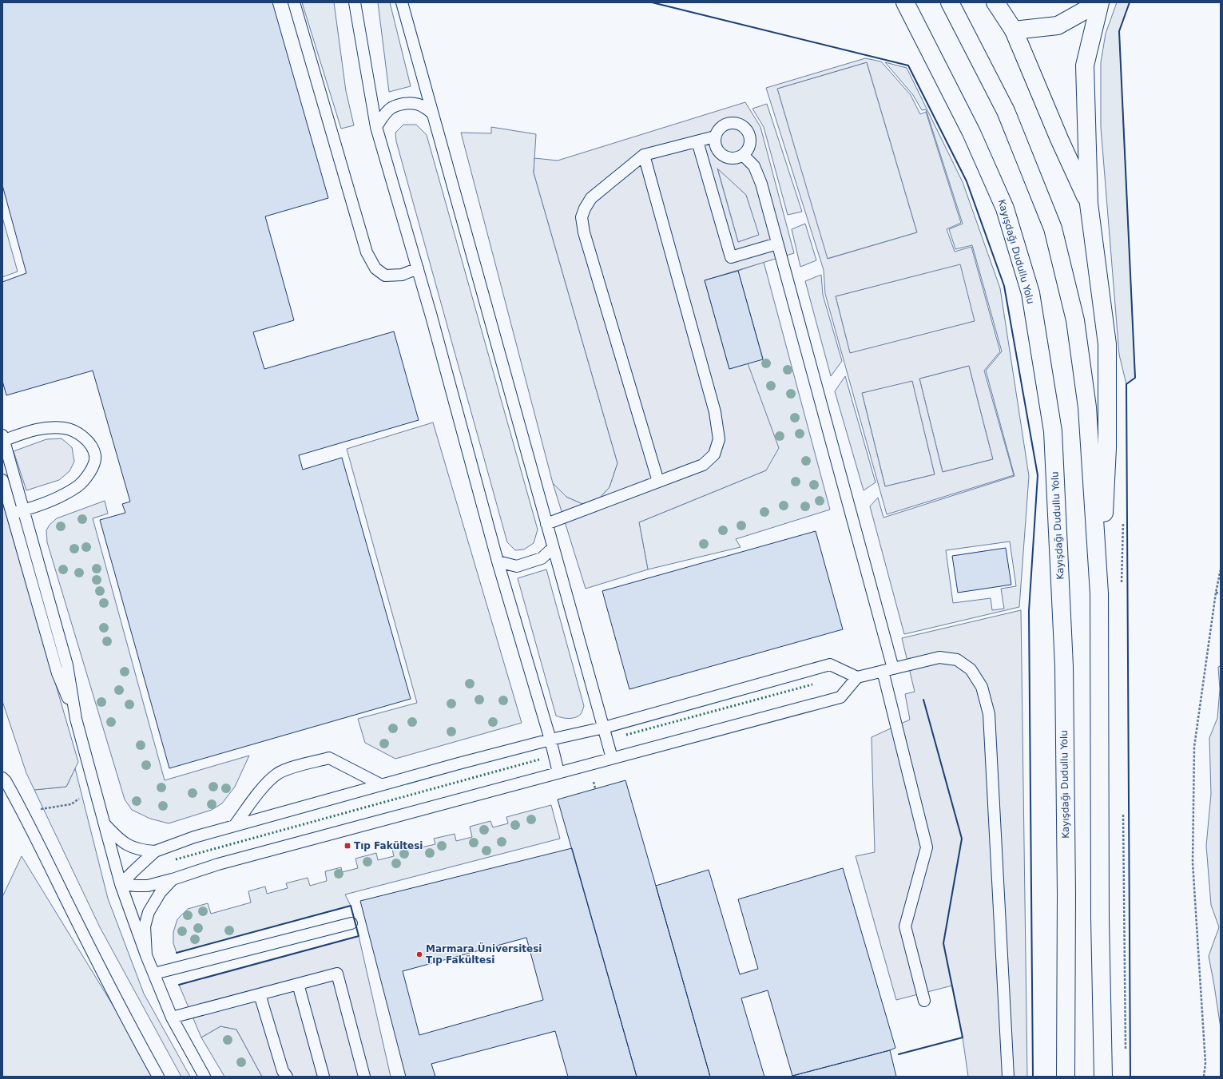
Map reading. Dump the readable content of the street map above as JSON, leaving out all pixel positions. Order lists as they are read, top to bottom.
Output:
{
  "streets": {
    "main road": ["Kayışdağı Dudullu Yolu"]
  },
  "places": {
    "transit": ["Tıp Fakültesi"],
    "other": ["Marmara Üniversitesi Tıp Fakültesi"]
  }
}
